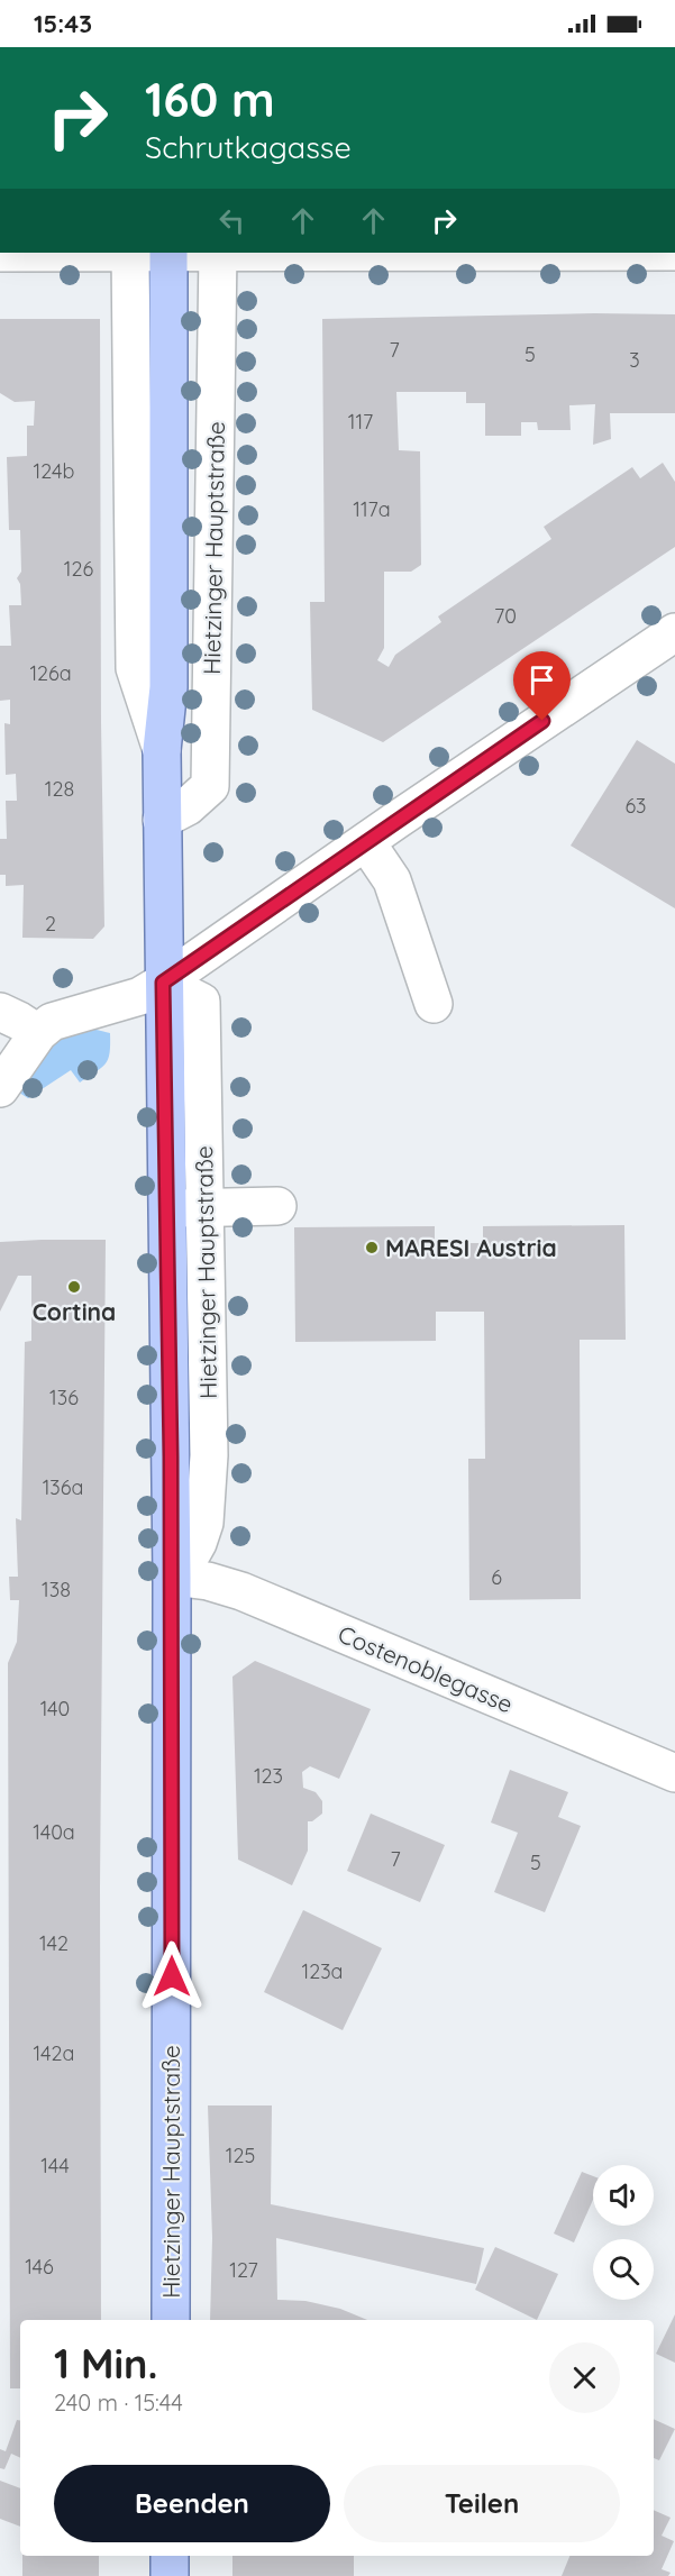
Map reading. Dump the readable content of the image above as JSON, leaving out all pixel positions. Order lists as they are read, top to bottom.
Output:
{
  "streets": {
    "main road": ["Hietzinger Hauptstraße"],
    "street": ["Costenoblegasse"]
  },
  "crossings": [
    ["Hietzinger Hauptstraße", "Costenoblegasse"]
  ],
  "places": ["MARESI Austria", "Cortina"],
  "house_numbers": [
    "7",
    "5",
    "3",
    "117",
    "124b",
    "117a",
    "126",
    "70",
    "126a",
    "128",
    "63",
    "2",
    "136",
    "136a",
    "6",
    "138",
    "140",
    "123",
    "140a",
    "7",
    "5",
    "142",
    "123a",
    "142a",
    "125",
    "144",
    "146",
    "127"
  ],
  "page": {
    "status": "15:43",
    "turn": ["160 m", "Schrutkagasse"],
    "heading": ["1 Min.", "240 m · 15:44"],
    "buttons": ["Beenden", "Teilen"]
  }
}
